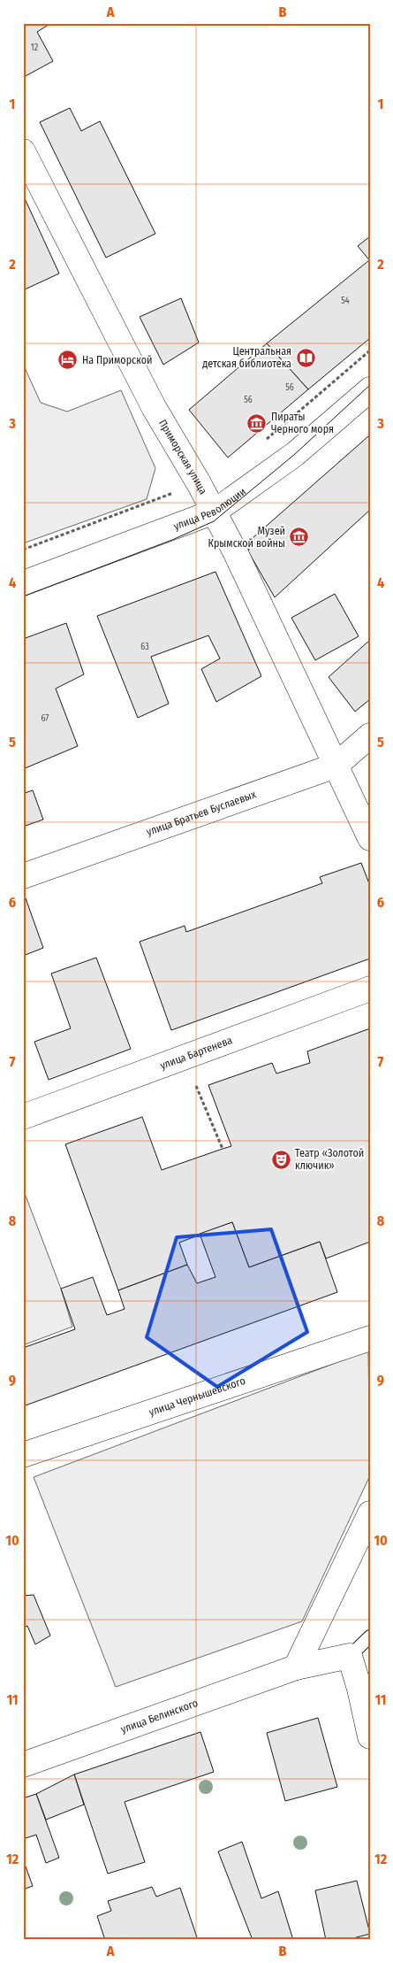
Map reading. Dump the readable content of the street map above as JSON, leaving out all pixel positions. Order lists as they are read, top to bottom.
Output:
{
  "streets": {
    "street": [
      "Приморская улица",
      "улица Революции",
      "улица Братьев Буслаевых",
      "улица Бартенева",
      "улица Чернышевского",
      "улица Белинского"
    ]
  },
  "crossings": [
    ["Приморская улица", "улица Революции"],
    ["Приморская улица", "улица Братьев Буслаевых"]
  ],
  "places": {
    "library": ["Центральная детская библиотека"],
    "hotel": ["На Приморской"],
    "museum": ["Пираты Черного моря", "Музей Крымской войны"],
    "theatre": ["Театр «Золотой ключик»"]
  },
  "house_numbers": [
    "12",
    "54",
    "56",
    "56",
    "63",
    "67"
  ],
  "grid": {
    "columns": ["A", "B"],
    "rows": [
      "1",
      "2",
      "3",
      "4",
      "5",
      "6",
      "7",
      "8",
      "9",
      "10",
      "11",
      "12"
    ]
  }
}
